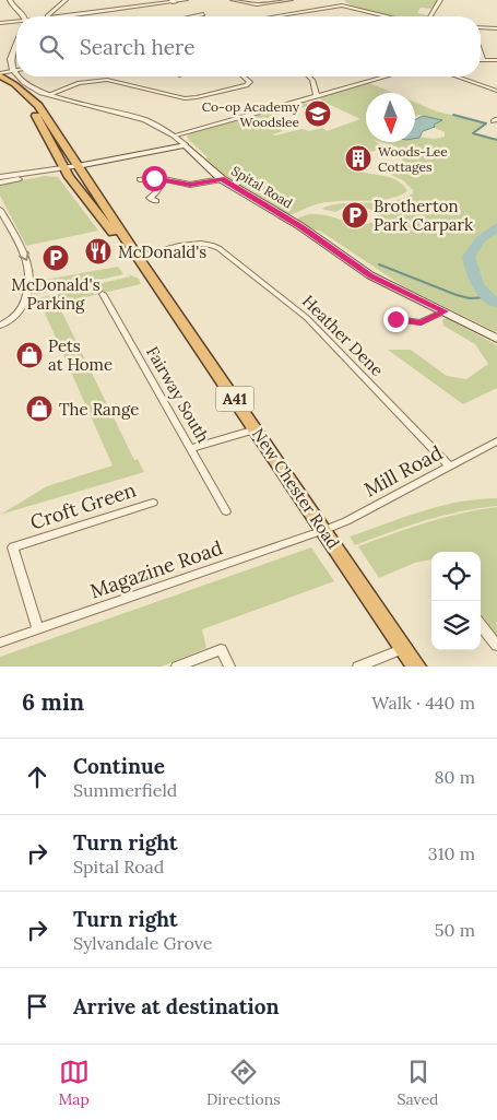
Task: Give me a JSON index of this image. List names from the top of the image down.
{
  "streets": {
    "highway": ["A41", "New Chester Road"],
    "main road": ["Spital Road"],
    "street": [
      "Heather Dene",
      "Fairway South",
      "Mill Road",
      "Croft Green",
      "Magazine Road"
    ]
  },
  "crossings": [
    ["Heather Dene", "Mill Road"],
    ["Heather Dene", "New Chester Road"],
    ["Mill Road", "New Chester Road"],
    ["Mill Road", "Magazine Road"],
    ["New Chester Road", "Magazine Road"],
    ["Croft Green", "Magazine Road"]
  ],
  "places": {
    "school or university": ["Co-op Academy Woodslee"],
    "building": ["Woods-Lee Cottages"],
    "parking": ["Brotherton Park Carpark", "McDonald's Parking"],
    "restaurant": ["McDonald's"],
    "shop": ["Pets at Home", "The Range"]
  },
  "north": "bottom",
  "page": {
    "search": "Search here",
    "heading": ["6 min", "Walk · 440 m"],
    "list": [
      ["Continue", "Summerfield", "80 m"],
      ["Turn right", "Spital Road", "310 m"],
      ["Turn right", "Sylvandale Grove", "50 m"],
      "Arrive at destination"
    ],
    "nav": ["Map", "Directions", "Saved"]
  }
}
